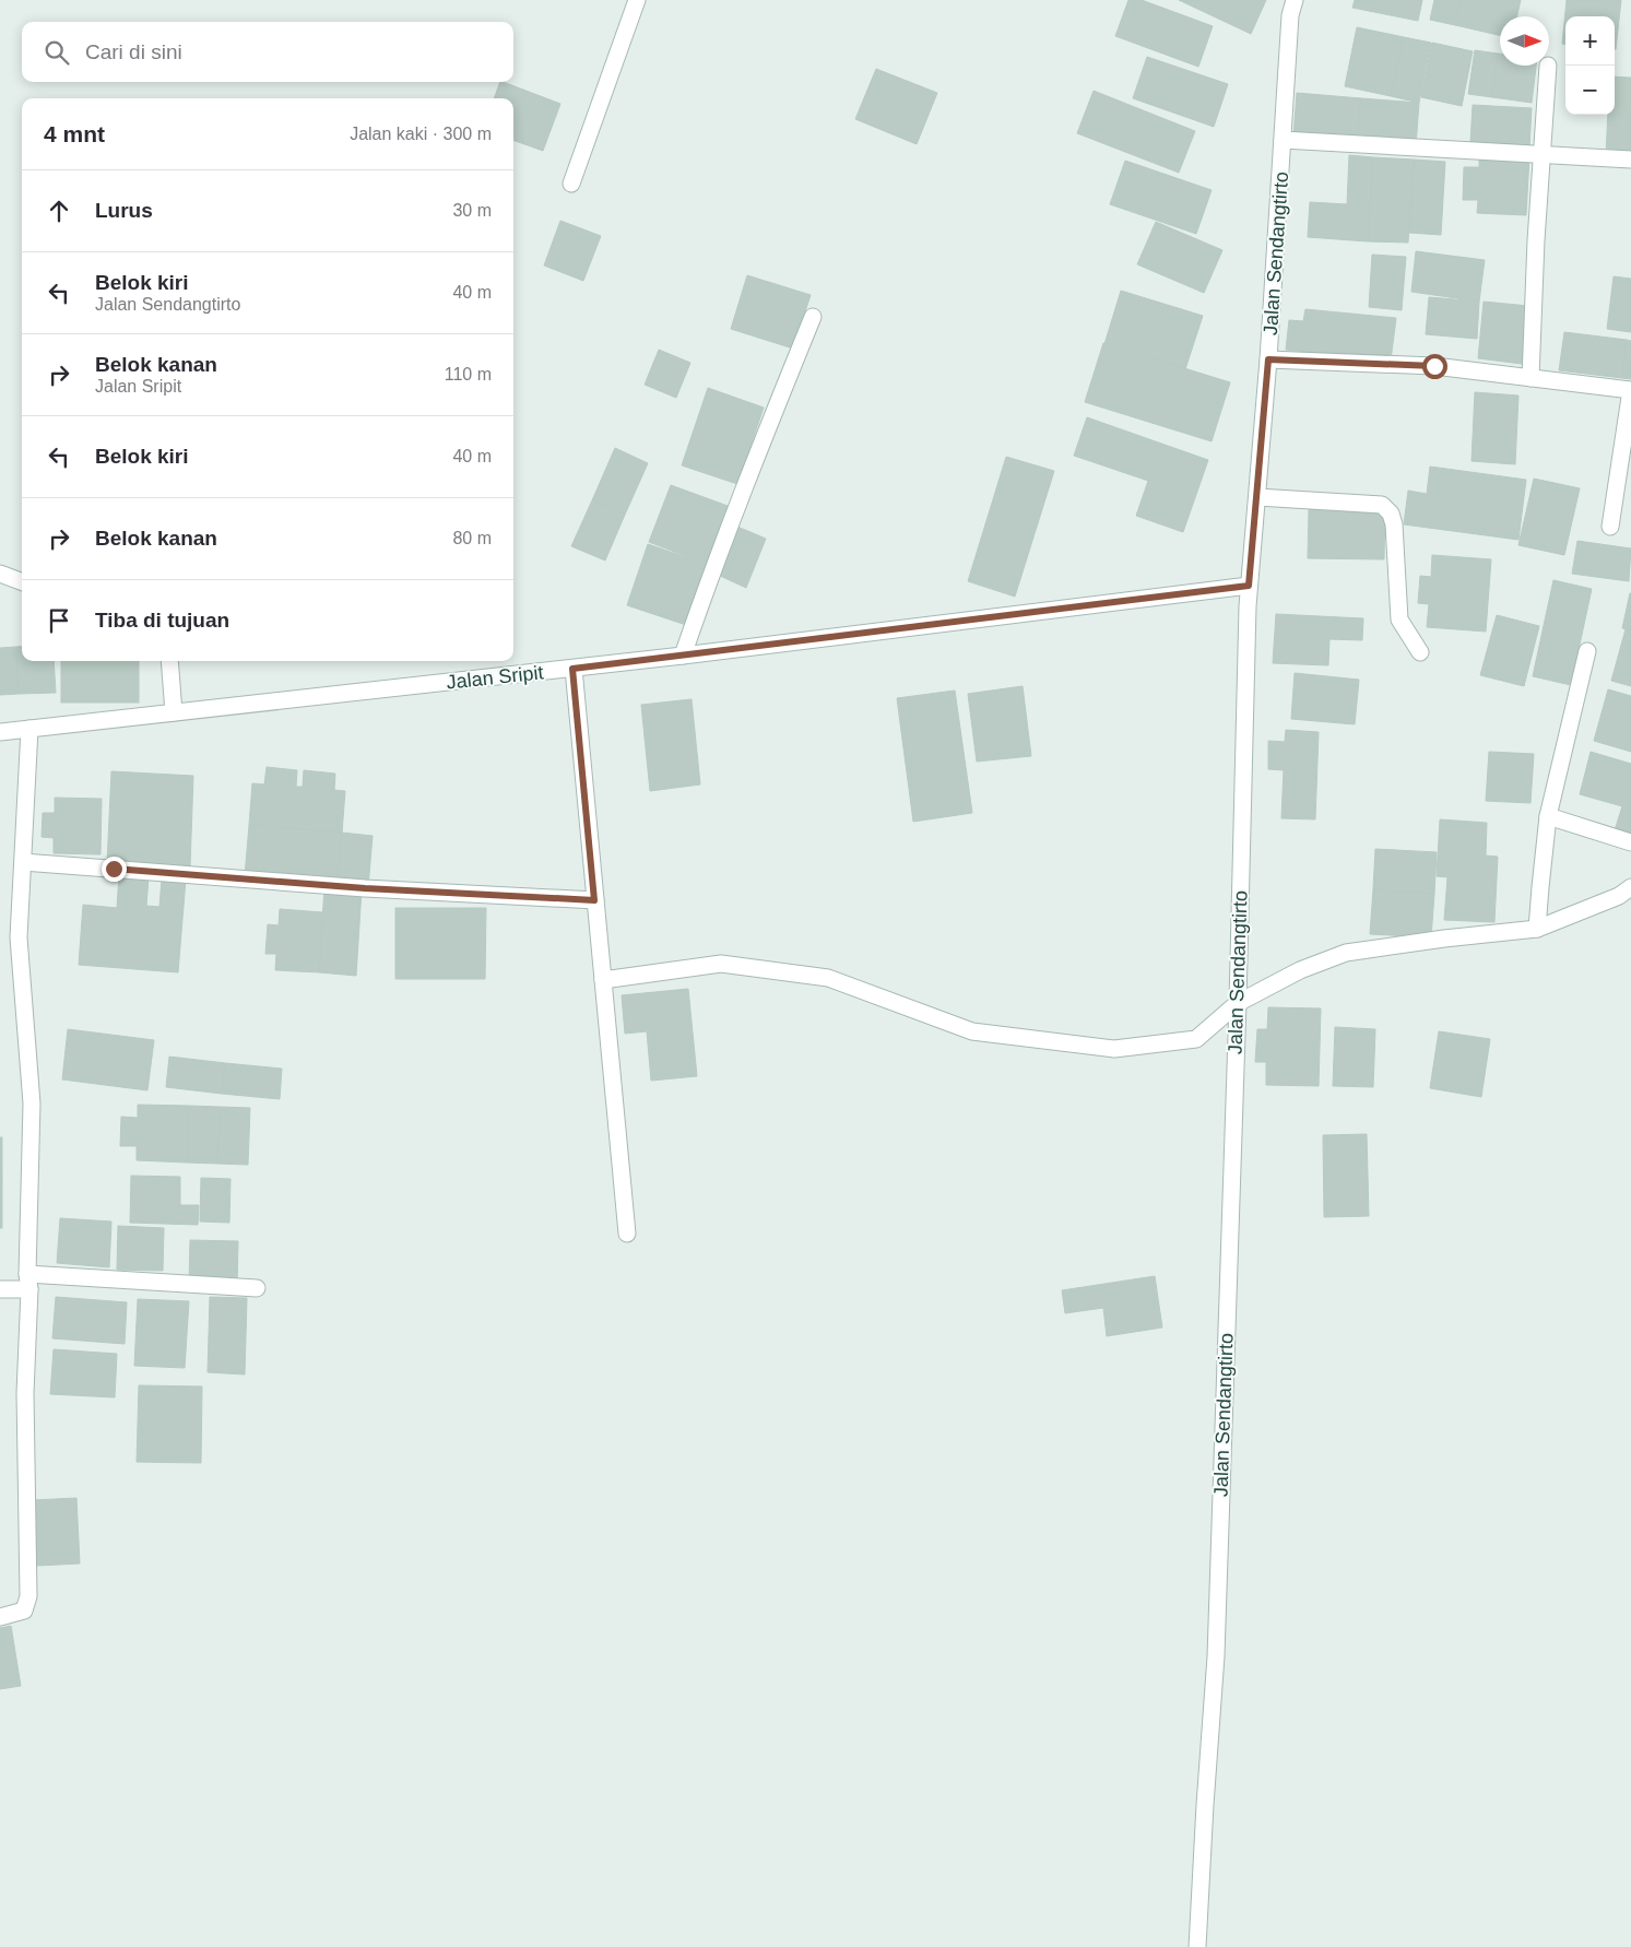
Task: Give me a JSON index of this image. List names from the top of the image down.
{
  "streets": {
    "street": ["Jalan Sendangtirto", "Jalan Sripit"]
  },
  "crossings": [
    ["Jalan Sendangtirto", "Jalan Sripit"]
  ],
  "north": "right",
  "page": {
    "map_buttons": ["+", "−"],
    "search": "Cari di sini",
    "heading": ["4 mnt", "Jalan kaki · 300 m"],
    "list": [
      ["Lurus", "30 m"],
      ["Belok kiri", "Jalan Sendangtirto", "40 m"],
      ["Belok kanan", "Jalan Sripit", "110 m"],
      ["Belok kiri", "40 m"],
      ["Belok kanan", "80 m"],
      "Tiba di tujuan"
    ]
  }
}
